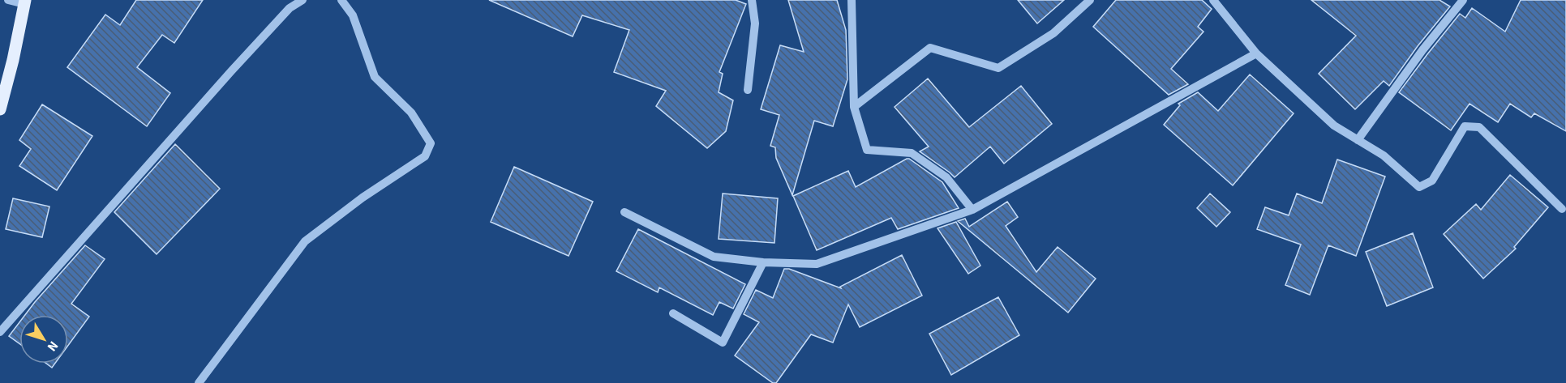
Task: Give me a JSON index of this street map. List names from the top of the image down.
{
  "north": "bottom right"
}
